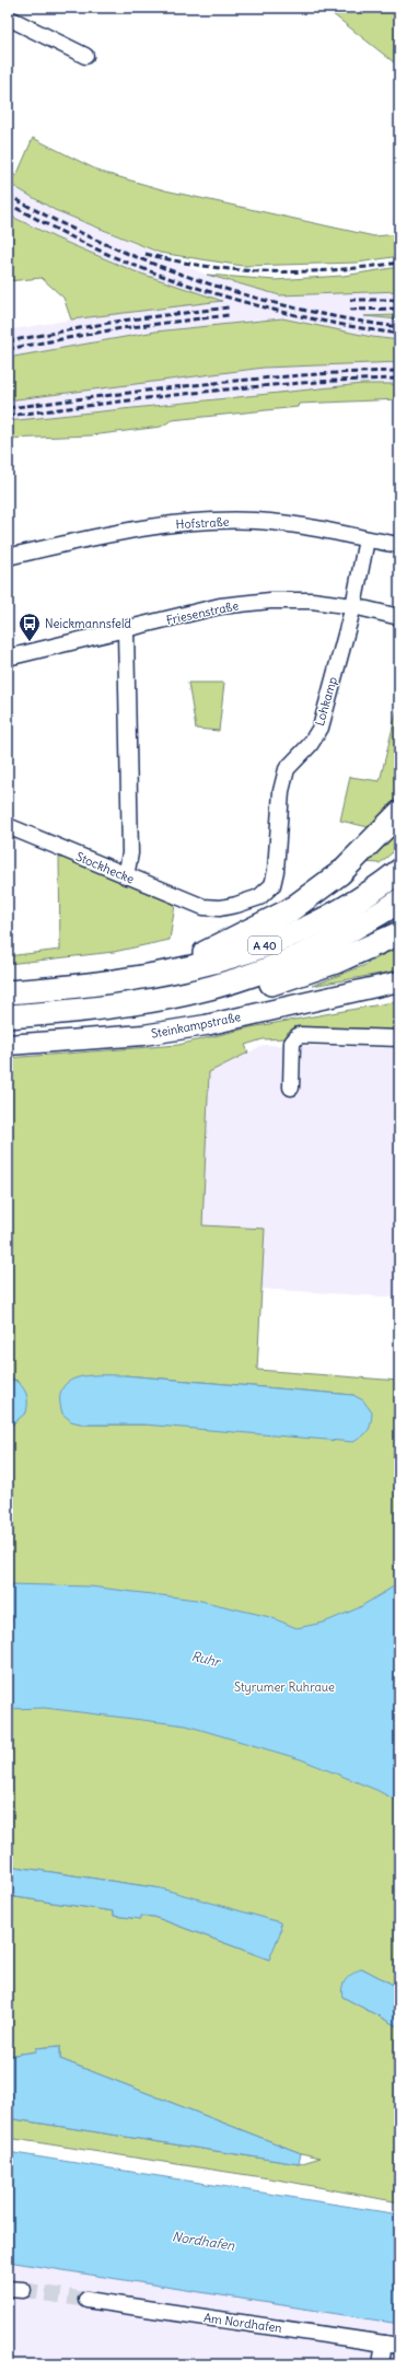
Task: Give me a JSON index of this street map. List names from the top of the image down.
{
  "streets": {
    "highway": ["A 40"],
    "main road": ["Steinkampstraße"],
    "street": [
      "Hofstraße",
      "Friesenstraße",
      "Lohkamp",
      "Stockhecke",
      "Am Nordhafen"
    ]
  },
  "crossings": [
    ["Hofstraße", "Lohkamp"],
    ["Friesenstraße", "Lohkamp"],
    ["Lohkamp", "Stockhecke"]
  ],
  "water": ["Ruhr", "Nordhafen"],
  "parks": ["Styrumer Ruhraue"],
  "places": {
    "bus stop": ["Neickmannsfeld"]
  }
}
